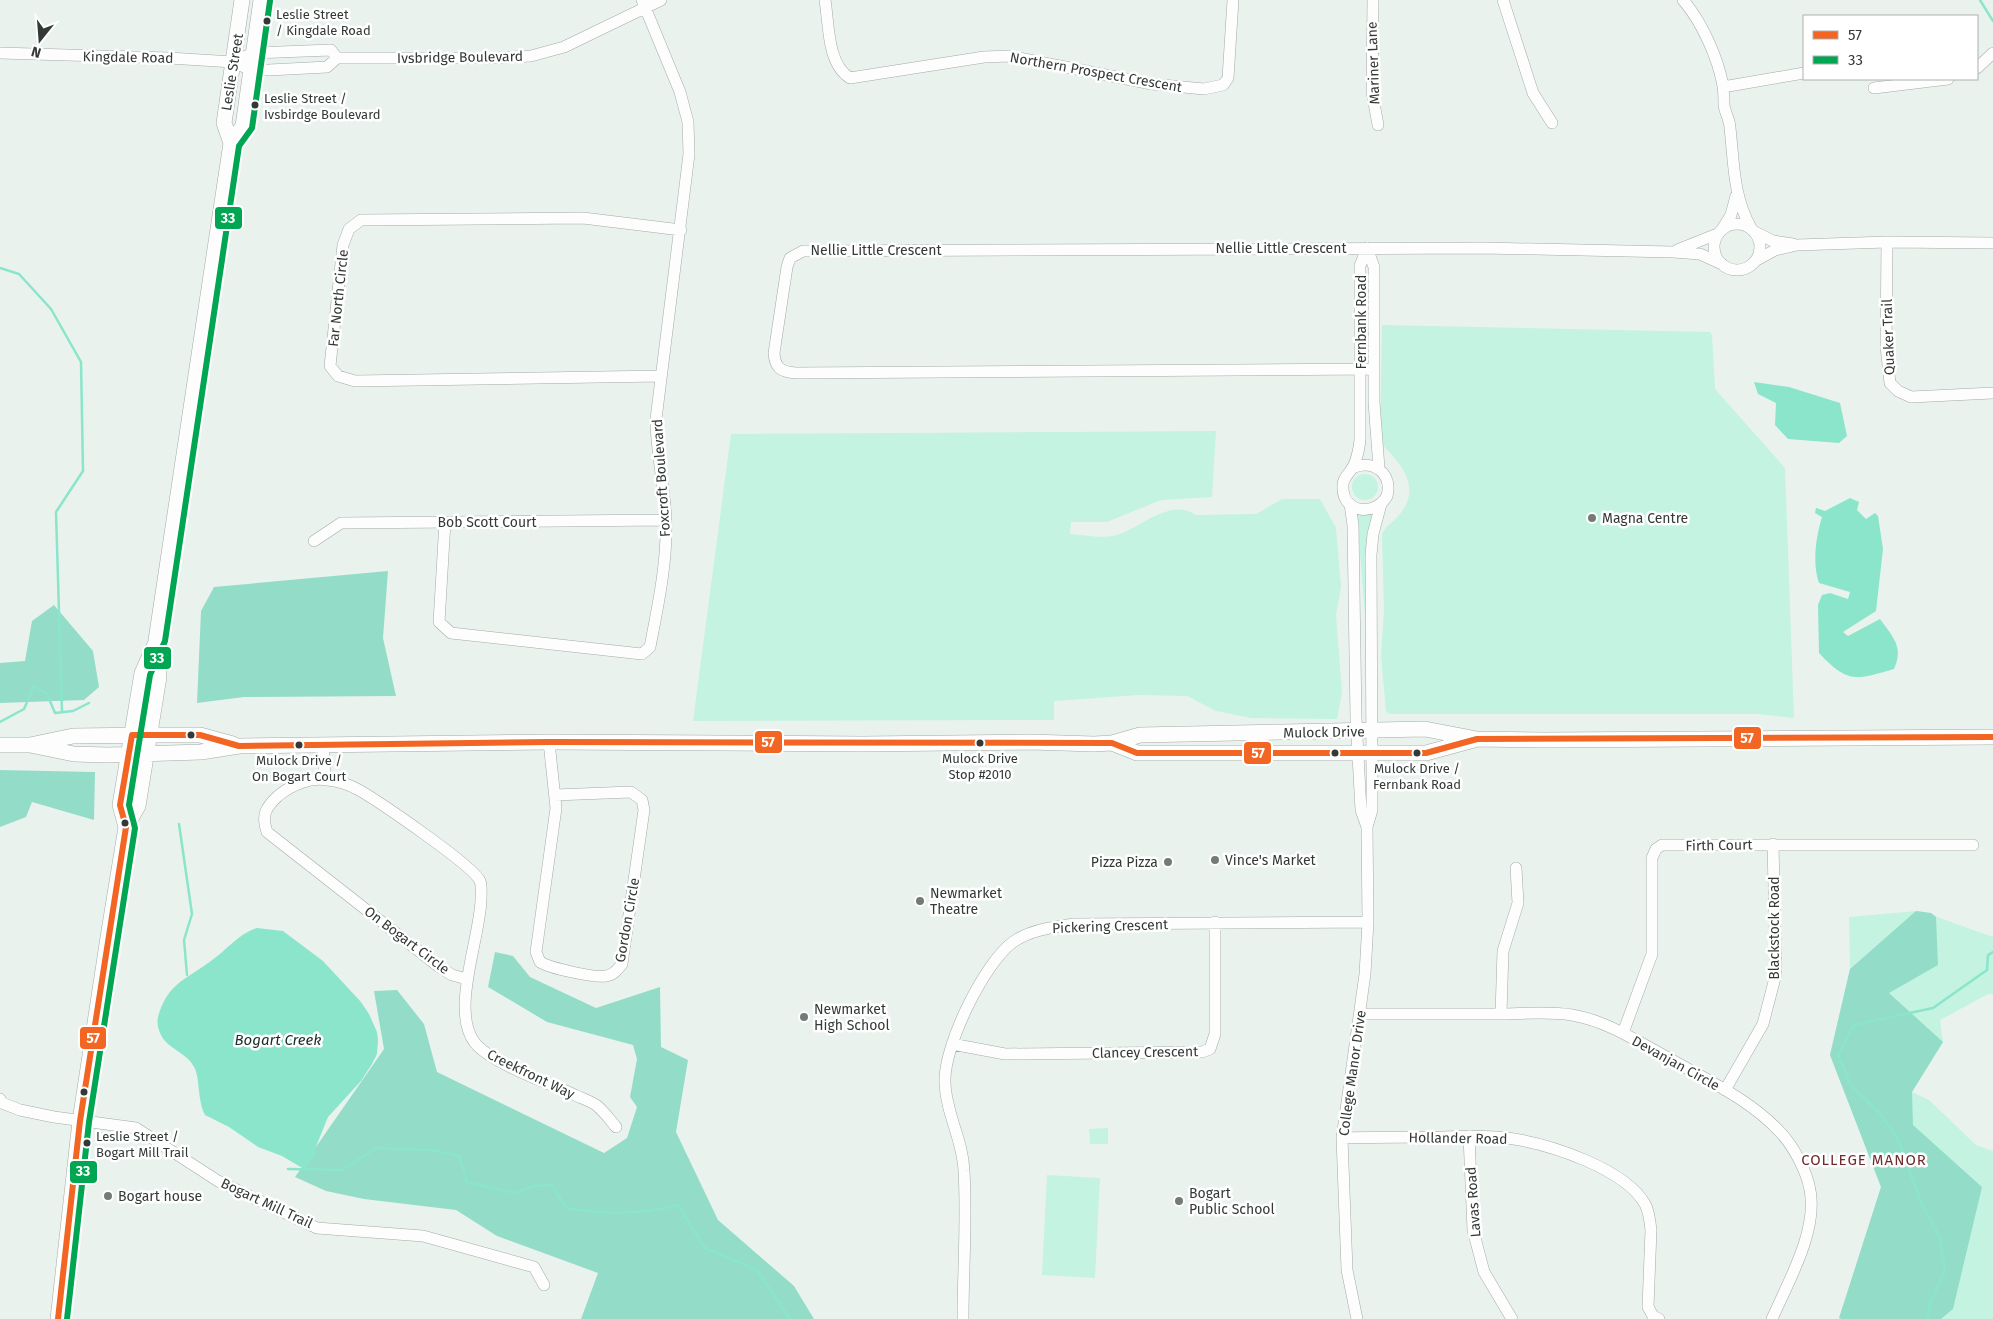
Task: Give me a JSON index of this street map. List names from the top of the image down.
{
  "streets": {
    "main road": ["Leslie Street", "Mulock Drive"],
    "street": [
      "Kingdale Road",
      "Ivsbridge Boulevard",
      "Mariner Lane",
      "Northern Prospect Crescent",
      "Nellie Little Crescent",
      "Far North Circle",
      "Fernbank Road",
      "Quaker Trail",
      "Foxcroft Boulevard",
      "Bob Scott Court",
      "Firth Court",
      "Gordon Circle",
      "Pickering Crescent",
      "Blackstock Road",
      "On Bogart Circle",
      "Clancey Crescent",
      "Devanjan Circle",
      "College Manor Drive",
      "Creekfront Way",
      "Hollander Road",
      "Lavas Road",
      "Bogart Mill Trail"
    ]
  },
  "crossings": [
    ["Kingdale Road", "Ivsbridge Boulevard"],
    ["Kingdale Road", "Leslie Street"],
    ["Ivsbridge Boulevard", "Leslie Street"],
    ["Ivsbridge Boulevard", "Foxcroft Boulevard"],
    ["Leslie Street", "Mulock Drive"],
    ["Leslie Street", "Bogart Mill Trail"],
    ["Nellie Little Crescent", "Fernbank Road"],
    ["Far North Circle", "Foxcroft Boulevard"],
    ["Foxcroft Boulevard", "Bob Scott Court"],
    ["Mulock Drive", "Gordon Circle"],
    ["Mulock Drive", "College Manor Drive"],
    ["Firth Court", "Blackstock Road"],
    ["Firth Court", "Devanjan Circle"],
    ["Pickering Crescent", "Clancey Crescent"],
    ["Pickering Crescent", "College Manor Drive"],
    ["Blackstock Road", "Devanjan Circle"],
    ["On Bogart Circle", "Creekfront Way"],
    ["Devanjan Circle", "College Manor Drive"],
    ["College Manor Drive", "Hollander Road"],
    ["Hollander Road", "Lavas Road"]
  ],
  "districts": ["COLLEGE MANOR"],
  "water": ["Bogart Creek"],
  "places": [
    "Leslie Street / Kingdale Road",
    "Leslie Street / Ivsbirdge Boulevard",
    "Magna Centre",
    "Mulock Drive Stop #2010",
    "Mulock Drive / On Bogart Court",
    "Mulock Drive / Fernbank Road",
    "Vince's Market",
    "Pizza Pizza",
    "Newmarket Theatre",
    "Newmarket High School",
    "Leslie Street / Bogart Mill Trail",
    "Bogart house",
    "Bogart Public School"
  ],
  "lines": ["transit line 33", "transit line 57"],
  "legend": ["57", "33"],
  "north": "bottom"
}
